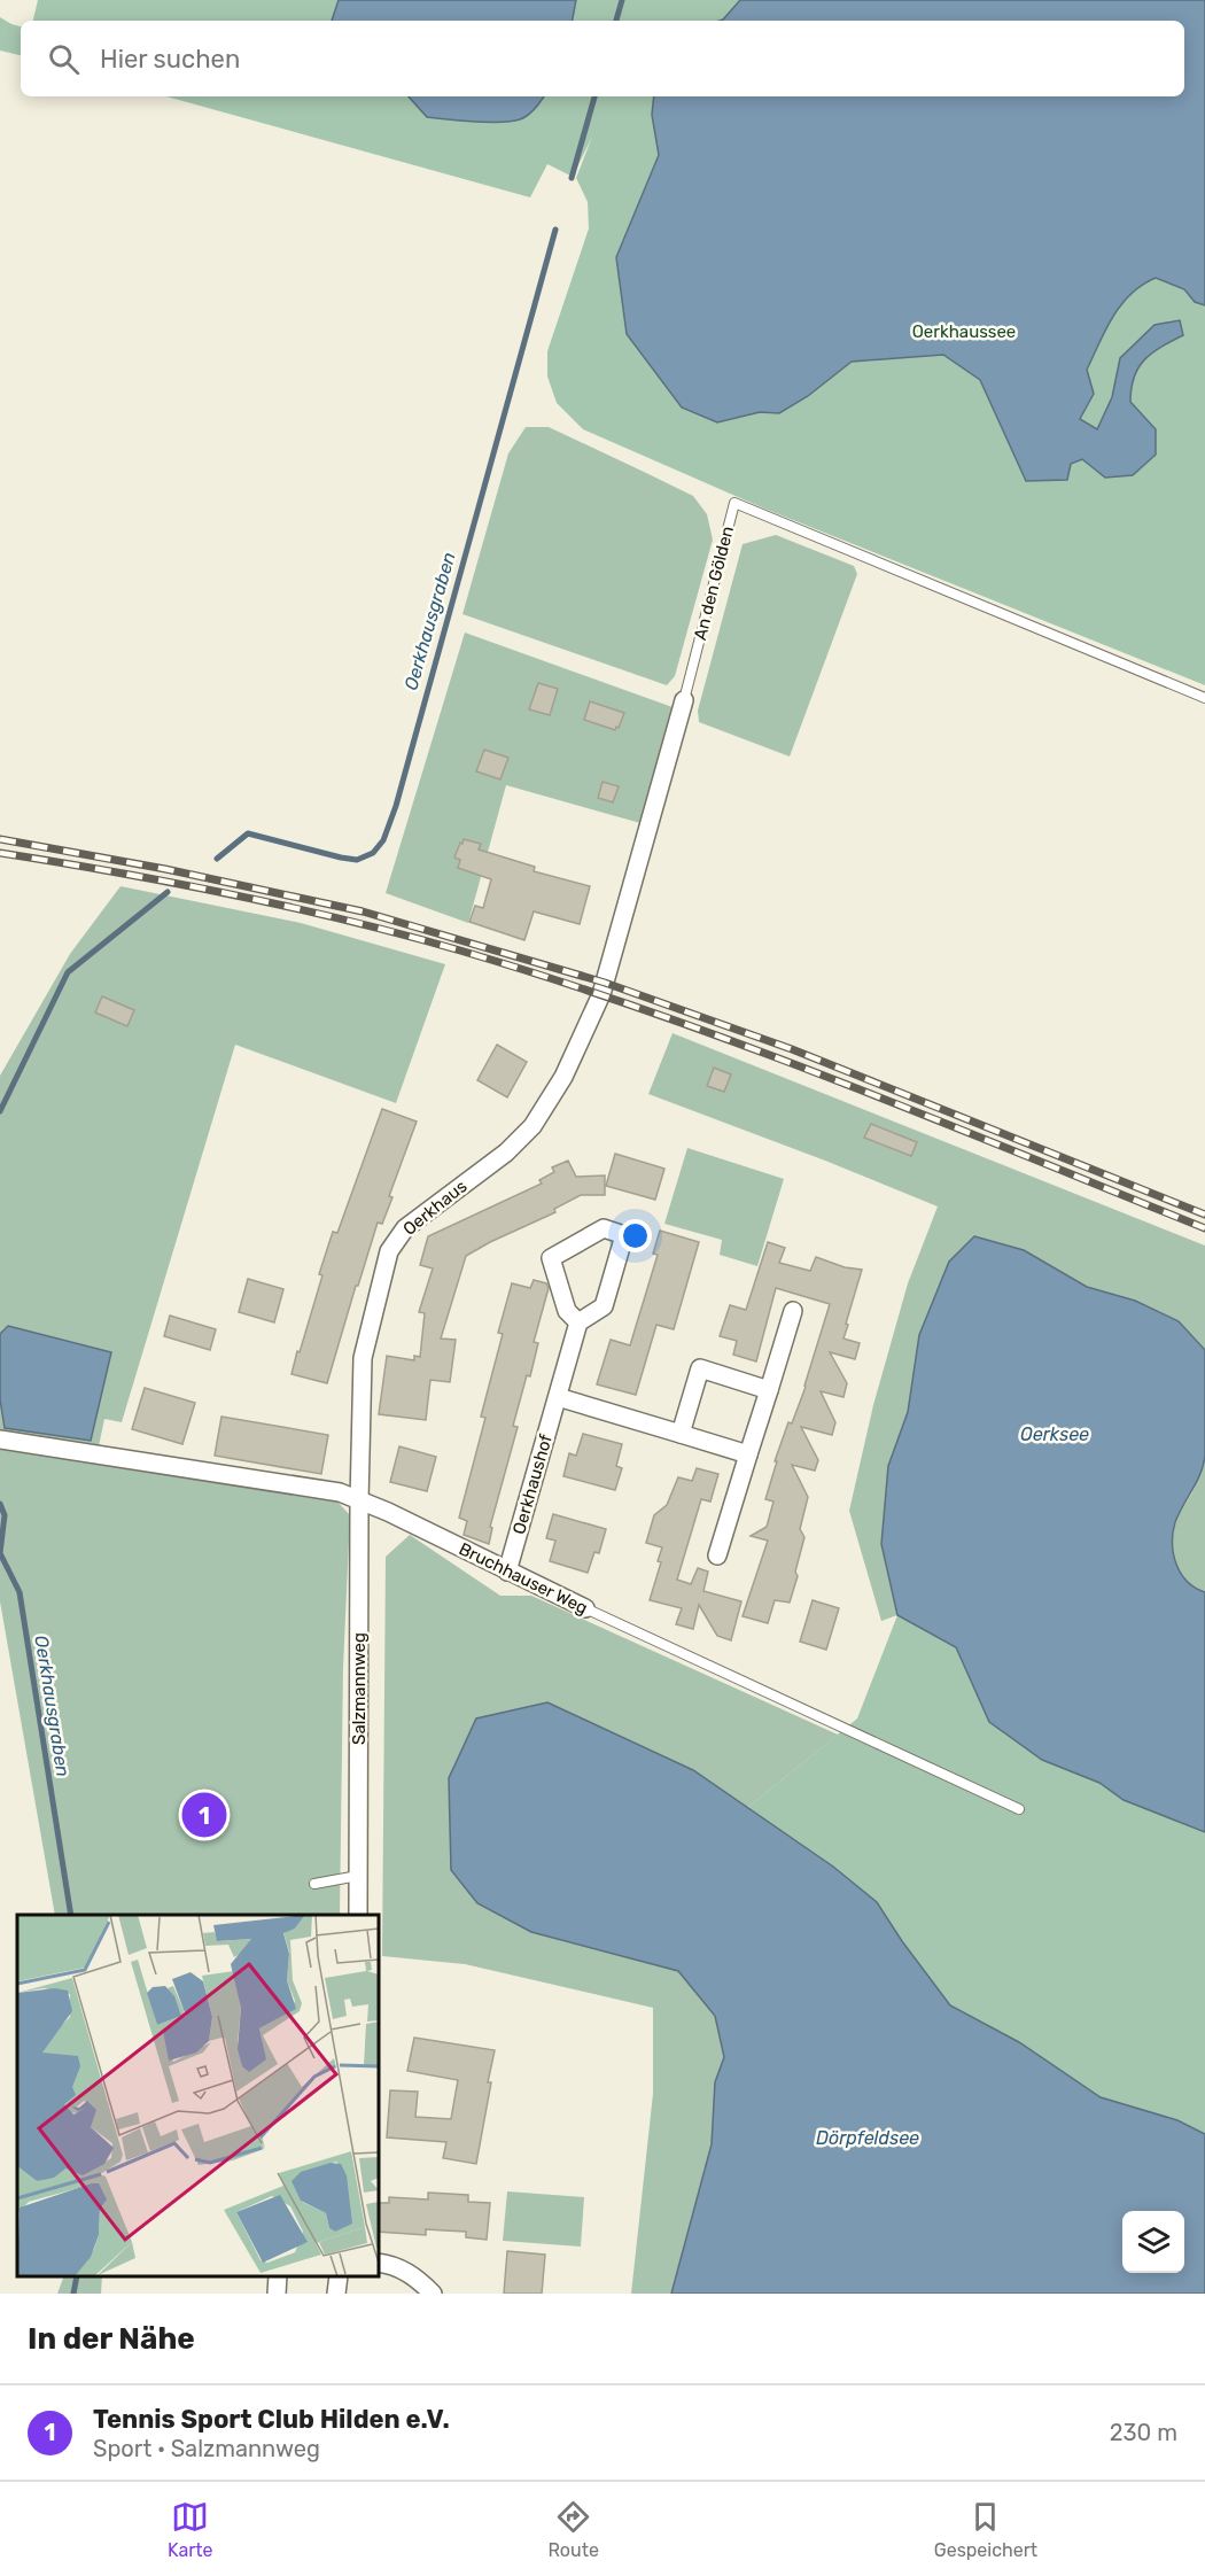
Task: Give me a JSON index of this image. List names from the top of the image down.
{
  "streets": {
    "street": [
      "An den Gölden",
      "Oerkhaus",
      "Oerkhaushof",
      "Bruchhauser Weg",
      "Salzmannweg"
    ]
  },
  "crossings": [
    ["An den Gölden", "Oerkhaus"],
    ["Oerkhaus", "Bruchhauser Weg"],
    ["Oerkhaus", "Salzmannweg"],
    ["Oerkhaushof", "Bruchhauser Weg"],
    ["Bruchhauser Weg", "Salzmannweg"]
  ],
  "water": ["Oerkhausgraben", "Oerksee", "Dörpfeldsee"],
  "parks": ["Oerkhaussee"],
  "page": {
    "search": "Hier suchen",
    "pins": "1",
    "heading": "In der Nähe",
    "list": [
      {
        "mark": "1",
        "name": "Tennis Sport Club Hilden e.V.",
        "note": "Sport · Salzmannweg",
        "value": "230 m"
      }
    ],
    "nav": ["Karte", "Route", "Gespeichert"]
  }
}
